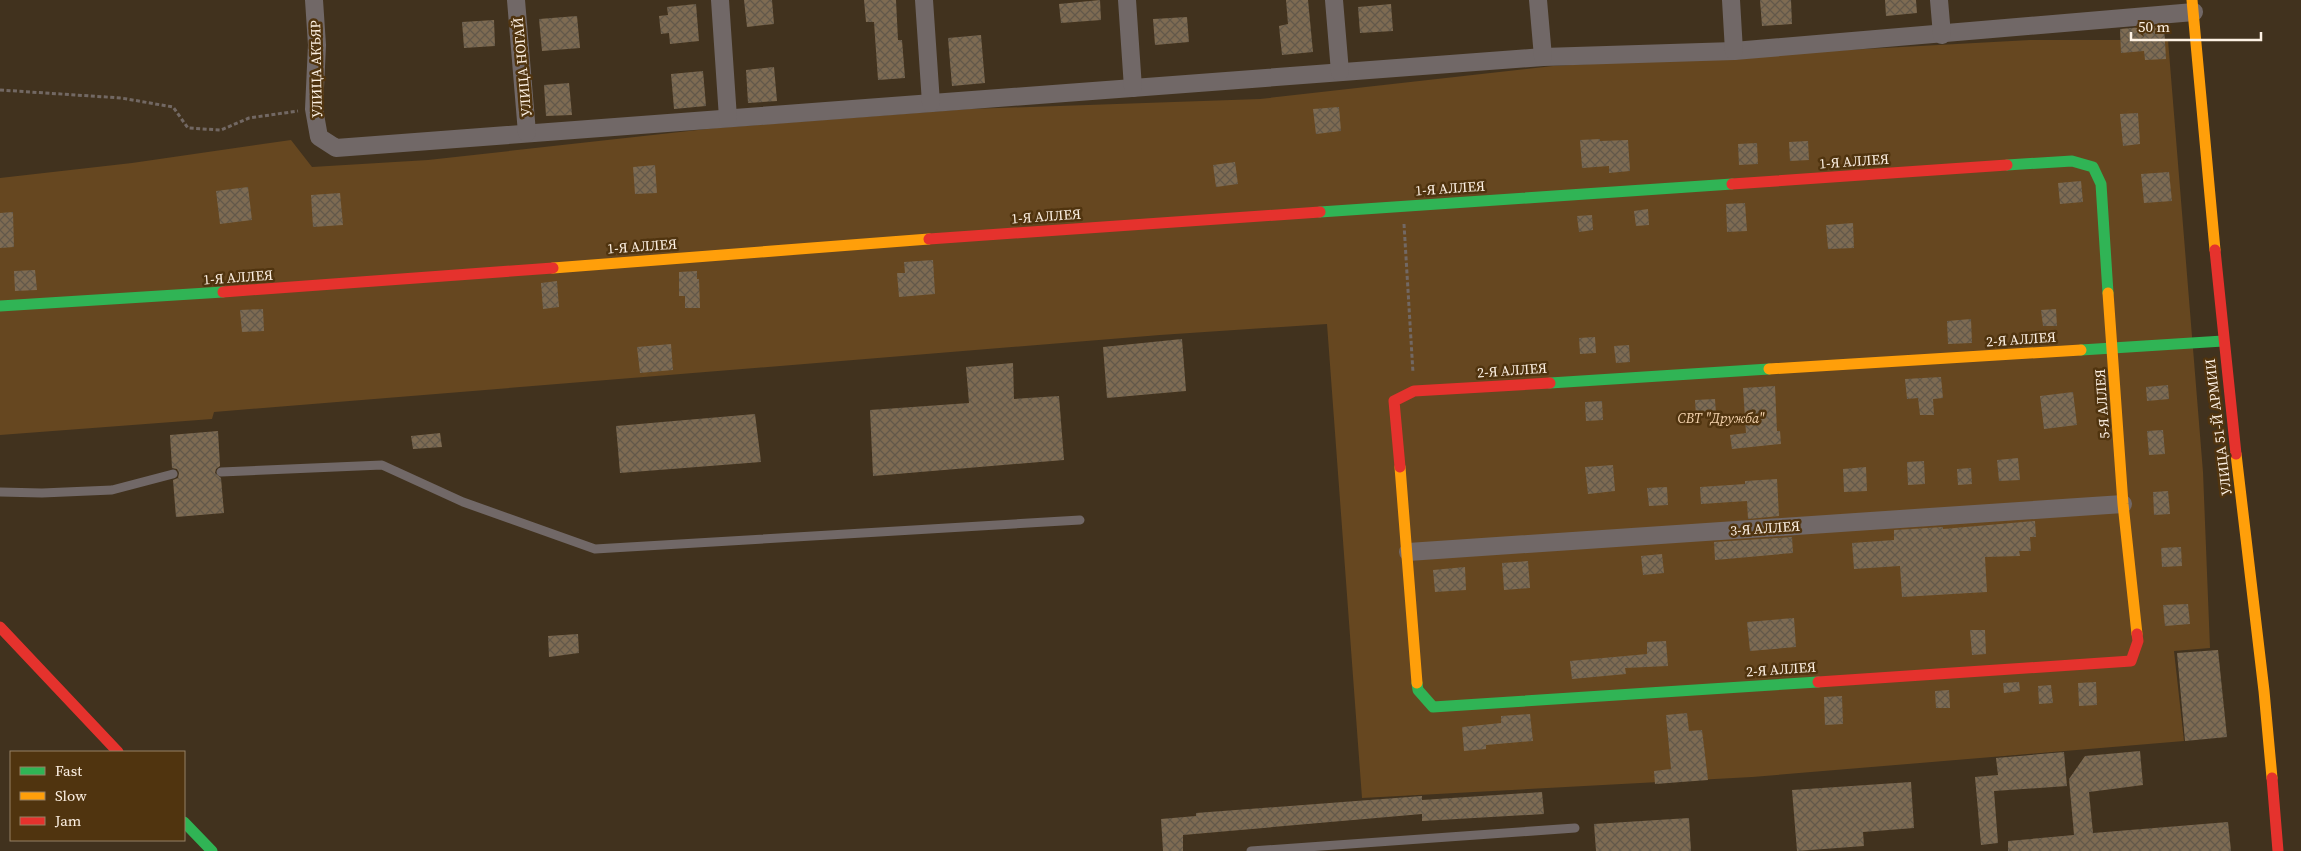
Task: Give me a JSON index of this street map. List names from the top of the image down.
{
  "streets": {
    "street": [
      "УЛИЦА НОГАЙ",
      "УЛИЦА АКЪЯР",
      "1-Я АЛЛЕЯ",
      "2-Я АЛЛЕЯ",
      "5-Я АЛЛЕЯ",
      "УЛИЦА 51-Й АРМИИ",
      "3-Я АЛЛЕЯ"
    ]
  },
  "crossings": [
    ["УЛИЦА НОГАЙ", "УЛИЦА АКЪЯР"],
    ["1-Я АЛЛЕЯ", "5-Я АЛЛЕЯ"],
    ["2-Я АЛЛЕЯ", "5-Я АЛЛЕЯ"],
    ["2-Я АЛЛЕЯ", "УЛИЦА 51-Й АРМИИ"],
    ["2-Я АЛЛЕЯ", "3-Я АЛЛЕЯ"],
    ["5-Я АЛЛЕЯ", "3-Я АЛЛЕЯ"]
  ],
  "parks": ["СВТ \"Дружба\""],
  "legend": ["Fast", "Slow", "Jam"],
  "scale_bar": "50 m"
}
